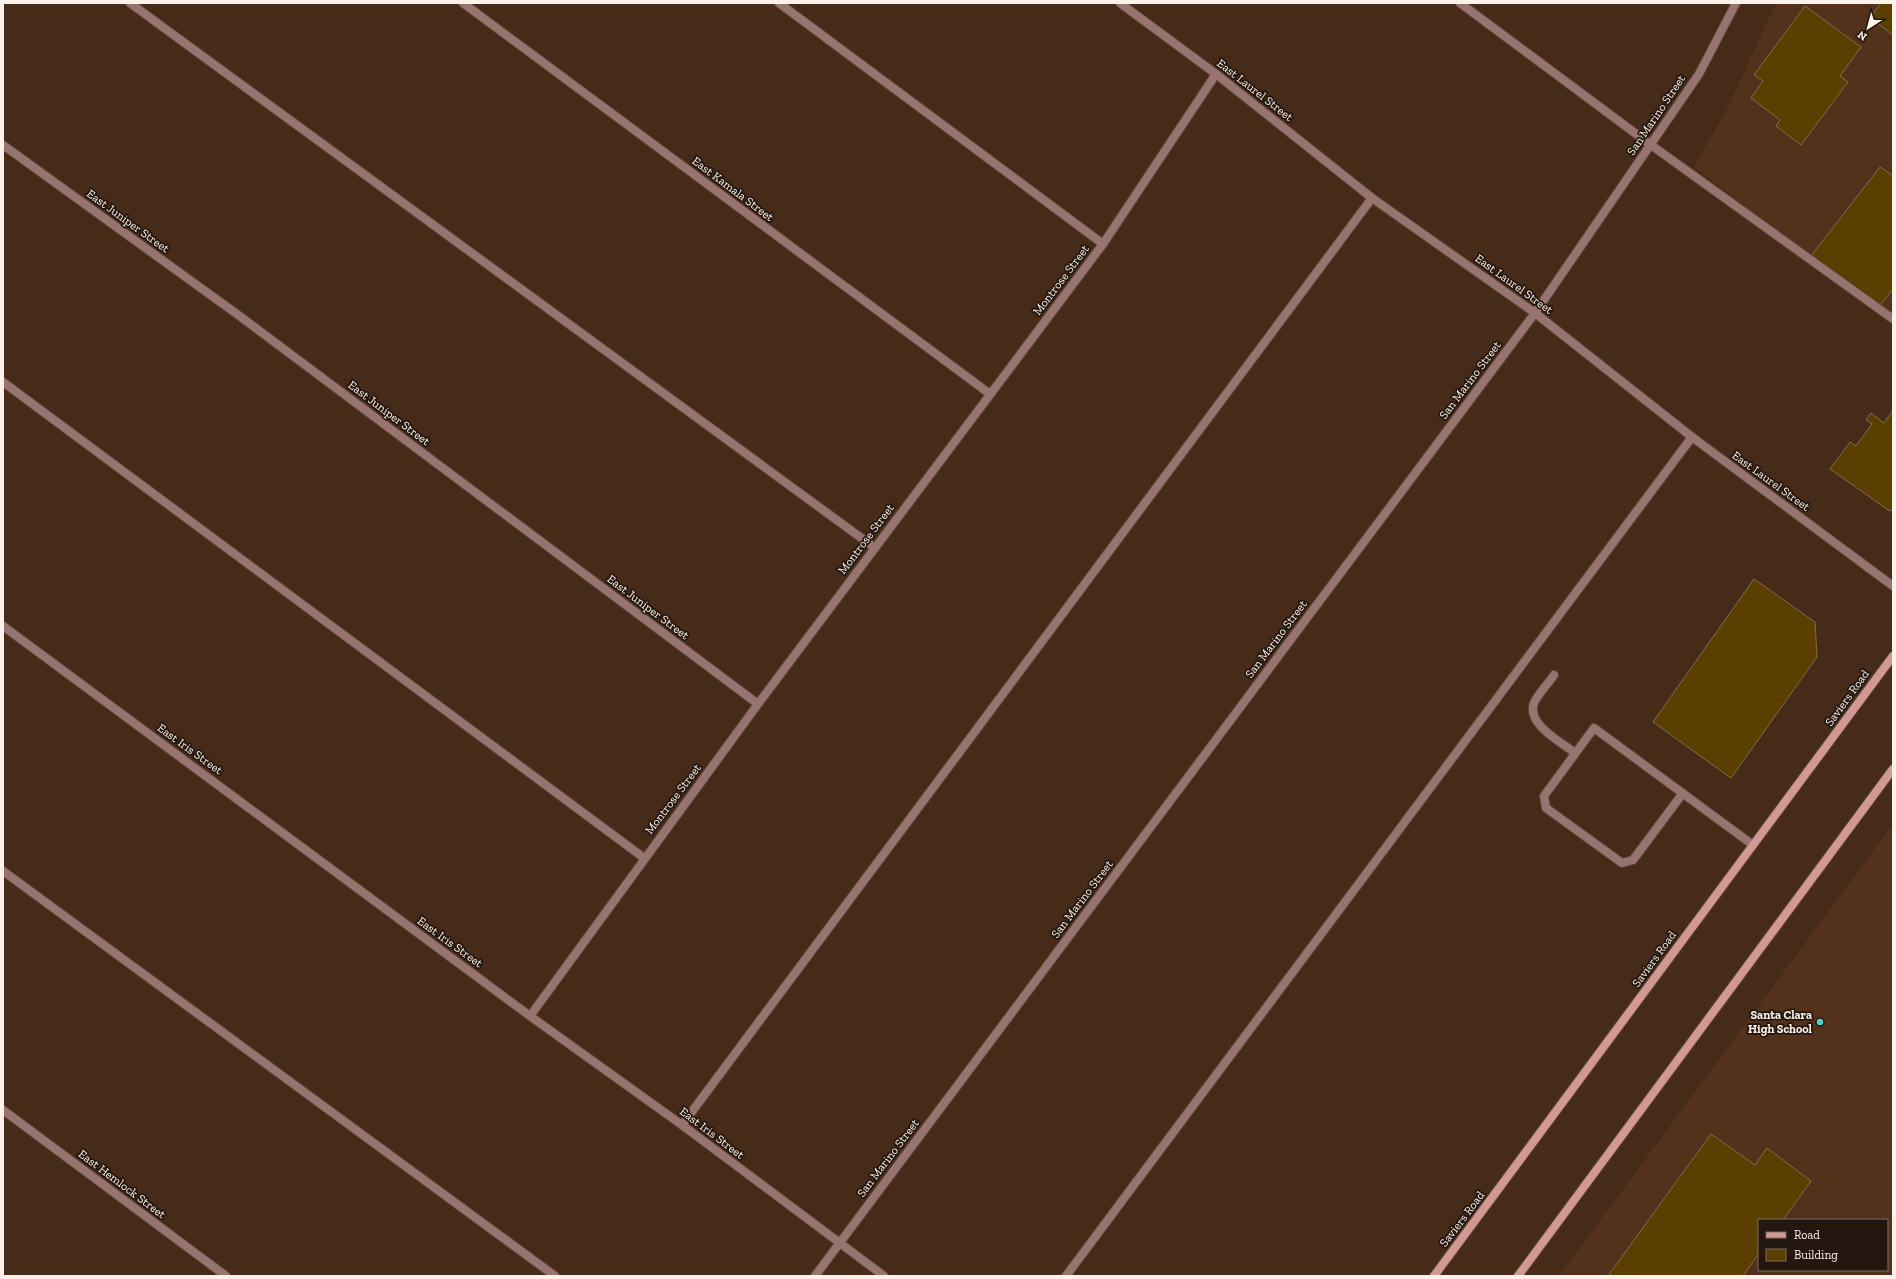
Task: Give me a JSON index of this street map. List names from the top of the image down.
{
  "streets": {
    "main road": ["Saviers Road"],
    "street": [
      "East Laurel Street",
      "San Marino Street",
      "East Kamala Street",
      "East Juniper Street",
      "Montrose Street",
      "East Iris Street",
      "East Hemlock Street"
    ]
  },
  "crossings": [
    ["East Laurel Street", "San Marino Street"],
    ["East Laurel Street", "Montrose Street"],
    ["San Marino Street", "East Iris Street"],
    ["East Kamala Street", "Montrose Street"],
    ["East Juniper Street", "Montrose Street"],
    ["Montrose Street", "East Iris Street"]
  ],
  "places": ["Santa Clara High School"],
  "legend": ["Road", "Building"],
  "north": "bottom left"
}
